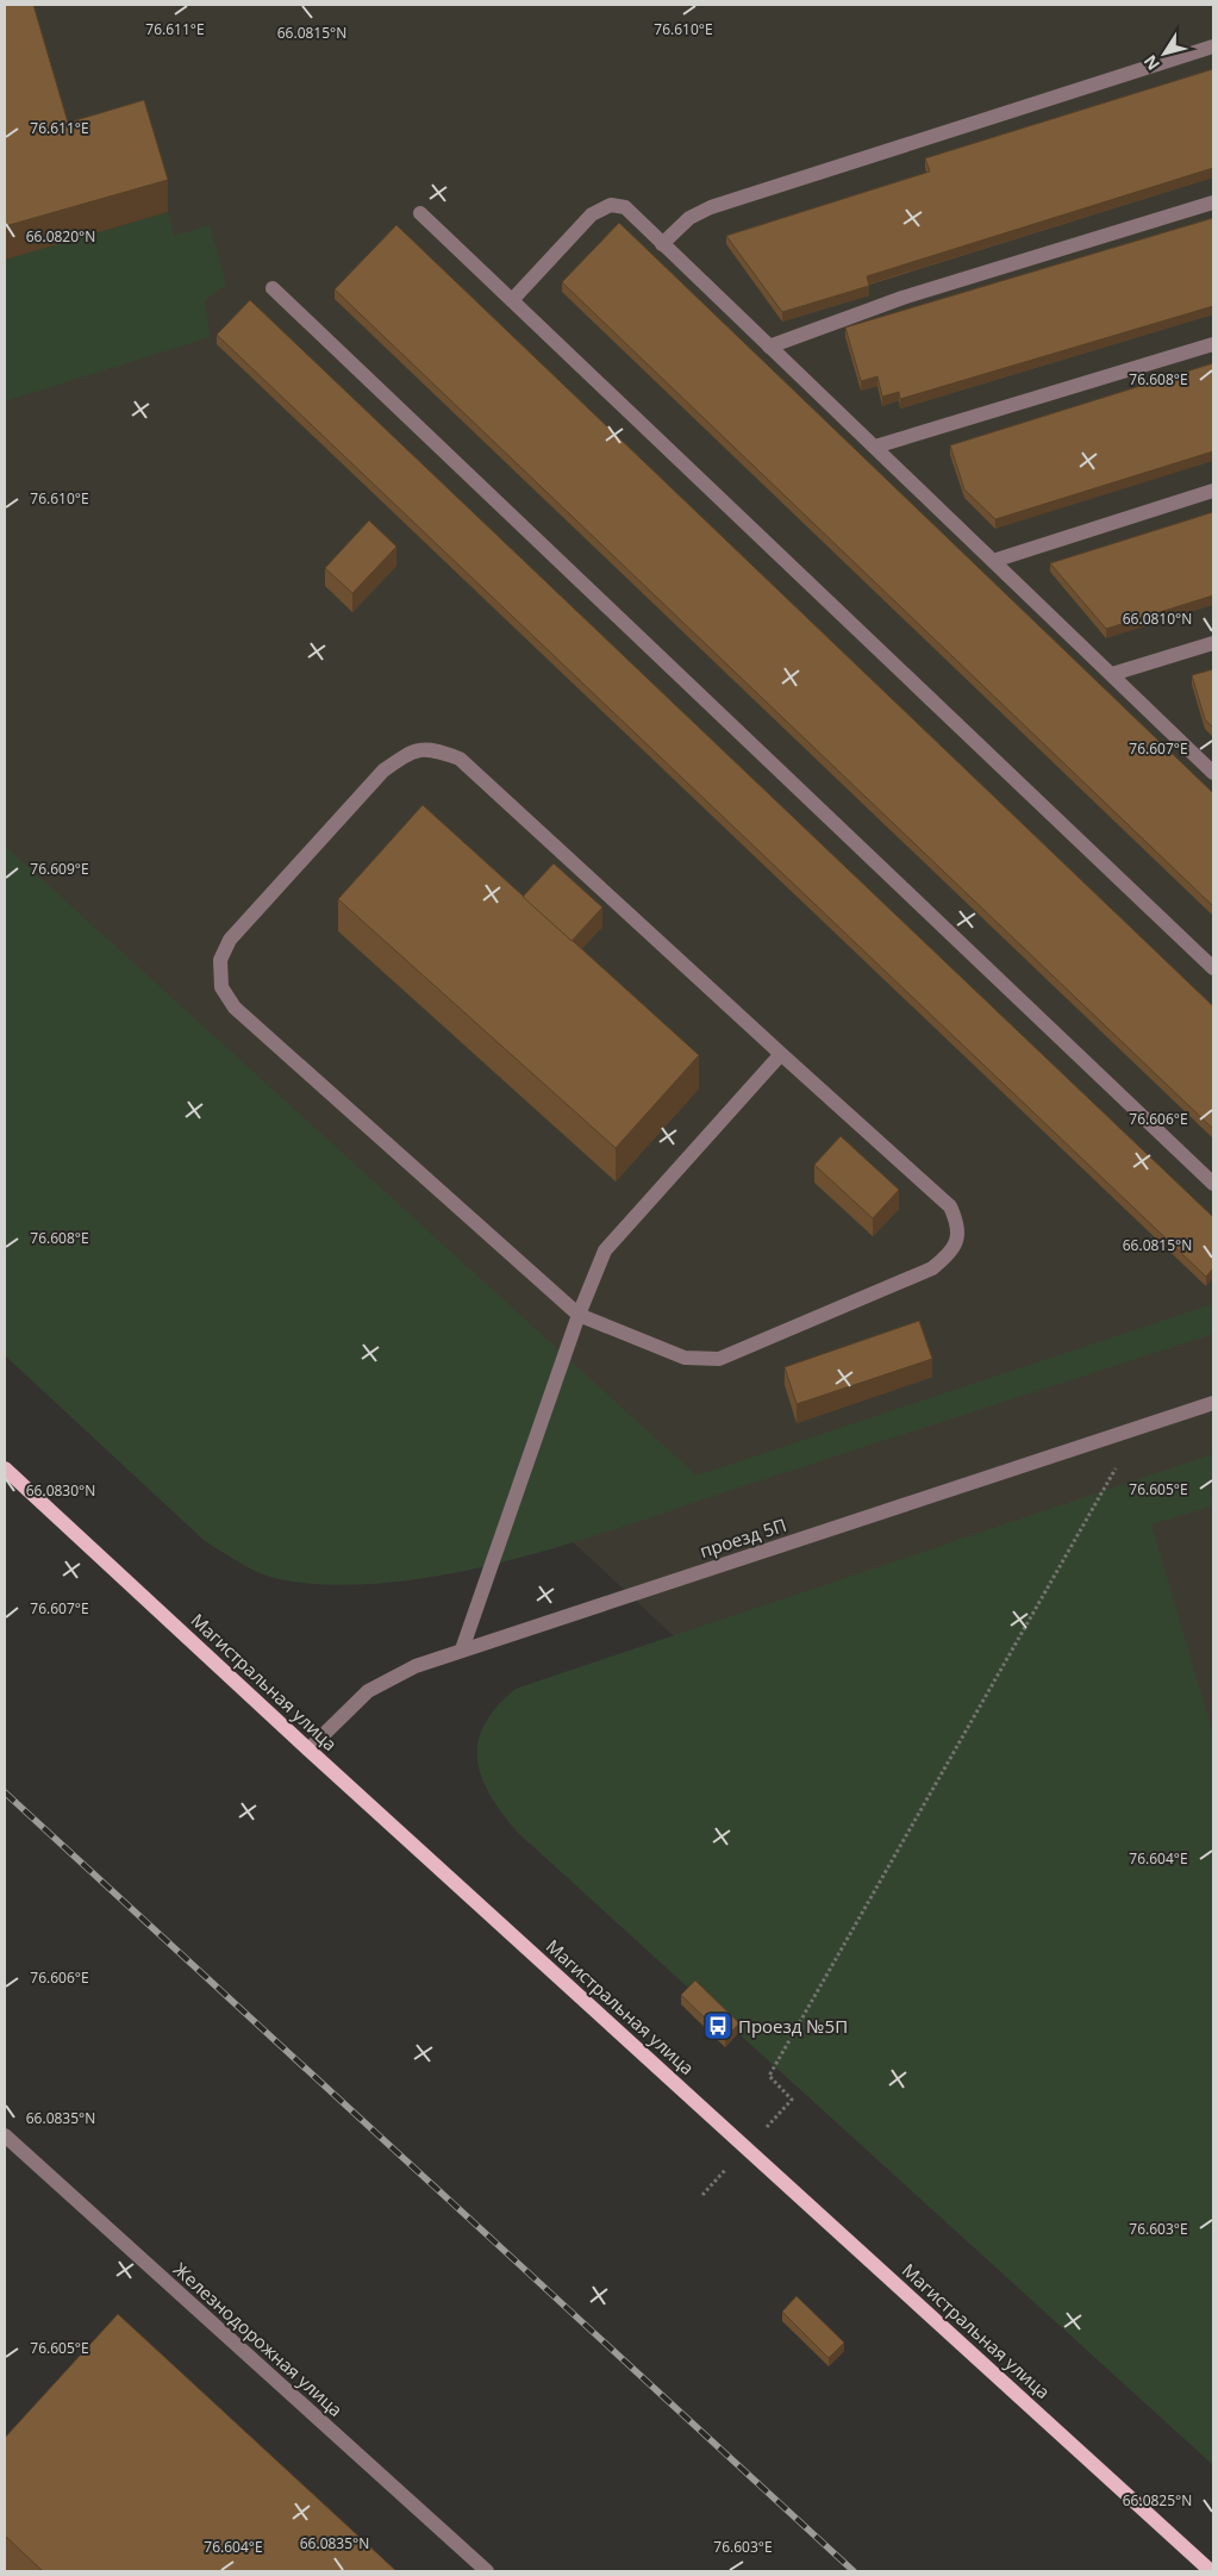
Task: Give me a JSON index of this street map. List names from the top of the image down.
{
  "streets": {
    "main road": ["Магистральная улица"],
    "street": ["проезд 5П", "Железнодорожная улица"]
  },
  "crossings": [
    ["проезд 5П", "Магистральная улица"]
  ],
  "places": {
    "bus stop": ["Проезд №5П"]
  },
  "north": "bottom left",
  "coordinates": [
    "76.611°E",
    "76.610°E",
    "66.0815°N",
    "66.0820°N",
    "76.608°E",
    "66.0810°N",
    "76.607°E",
    "76.609°E",
    "76.606°E",
    "76.605°E",
    "66.0830°N",
    "76.604°E",
    "66.0835°N",
    "76.603°E",
    "66.0825°N"
  ]
}
